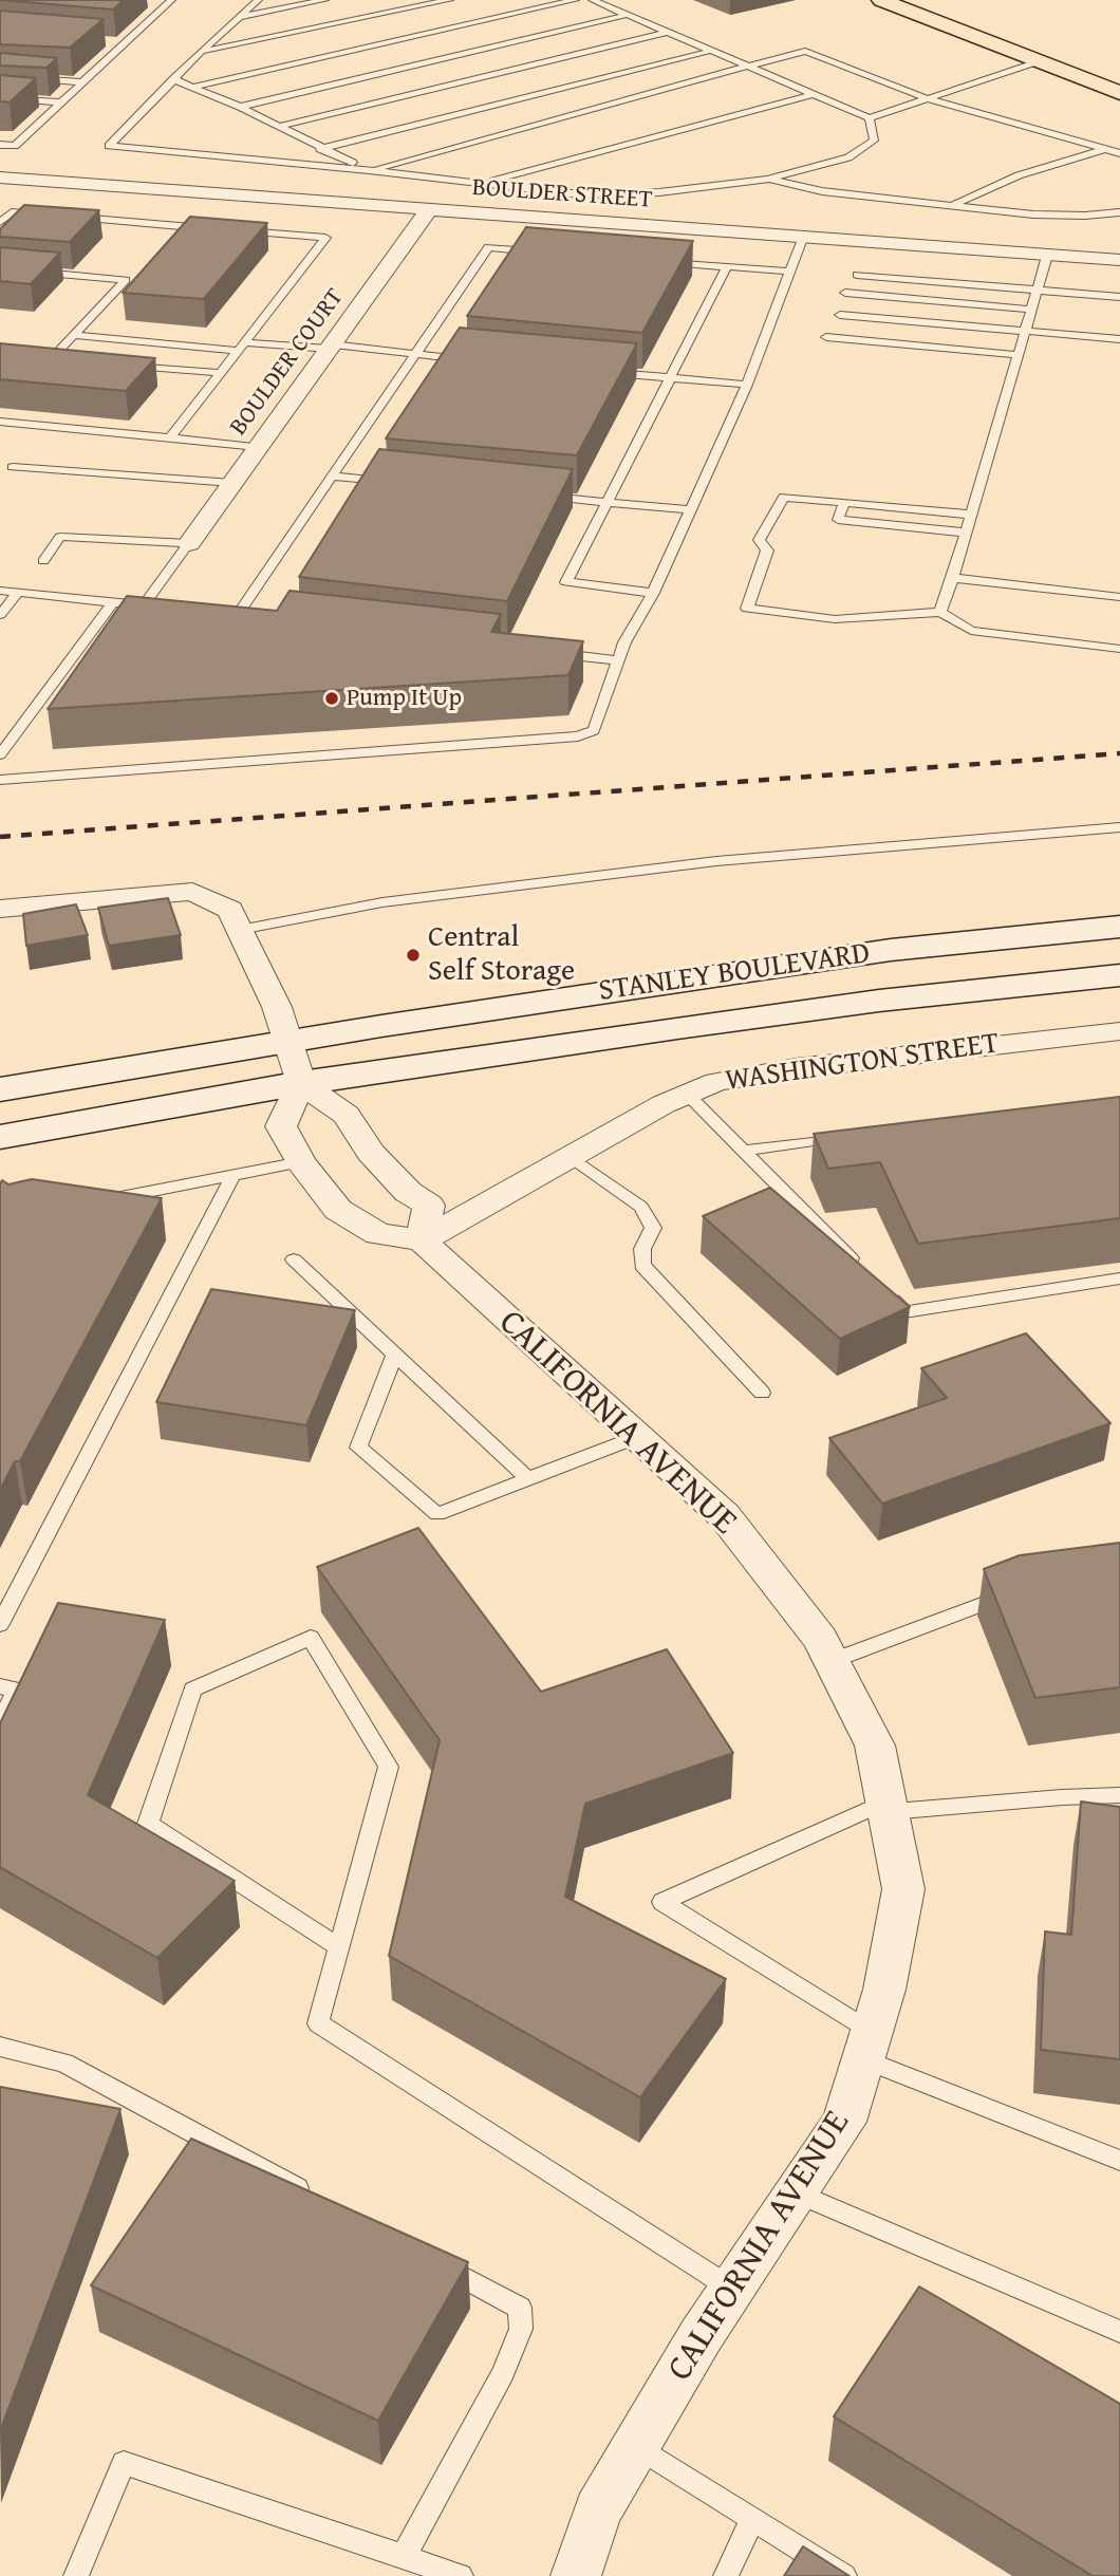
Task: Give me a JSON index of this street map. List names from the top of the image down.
{
  "streets": {
    "main road": ["STANLEY BOULEVARD"],
    "street": [
      "BOULDER STREET",
      "BOULDER COURT",
      "WASHINGTON STREET",
      "CALIFORNIA AVENUE"
    ]
  },
  "crossings": [
    ["BOULDER STREET", "BOULDER COURT"],
    ["WASHINGTON STREET", "CALIFORNIA AVENUE"]
  ],
  "places": ["Pump It Up", "Central Self Storage"]
}
